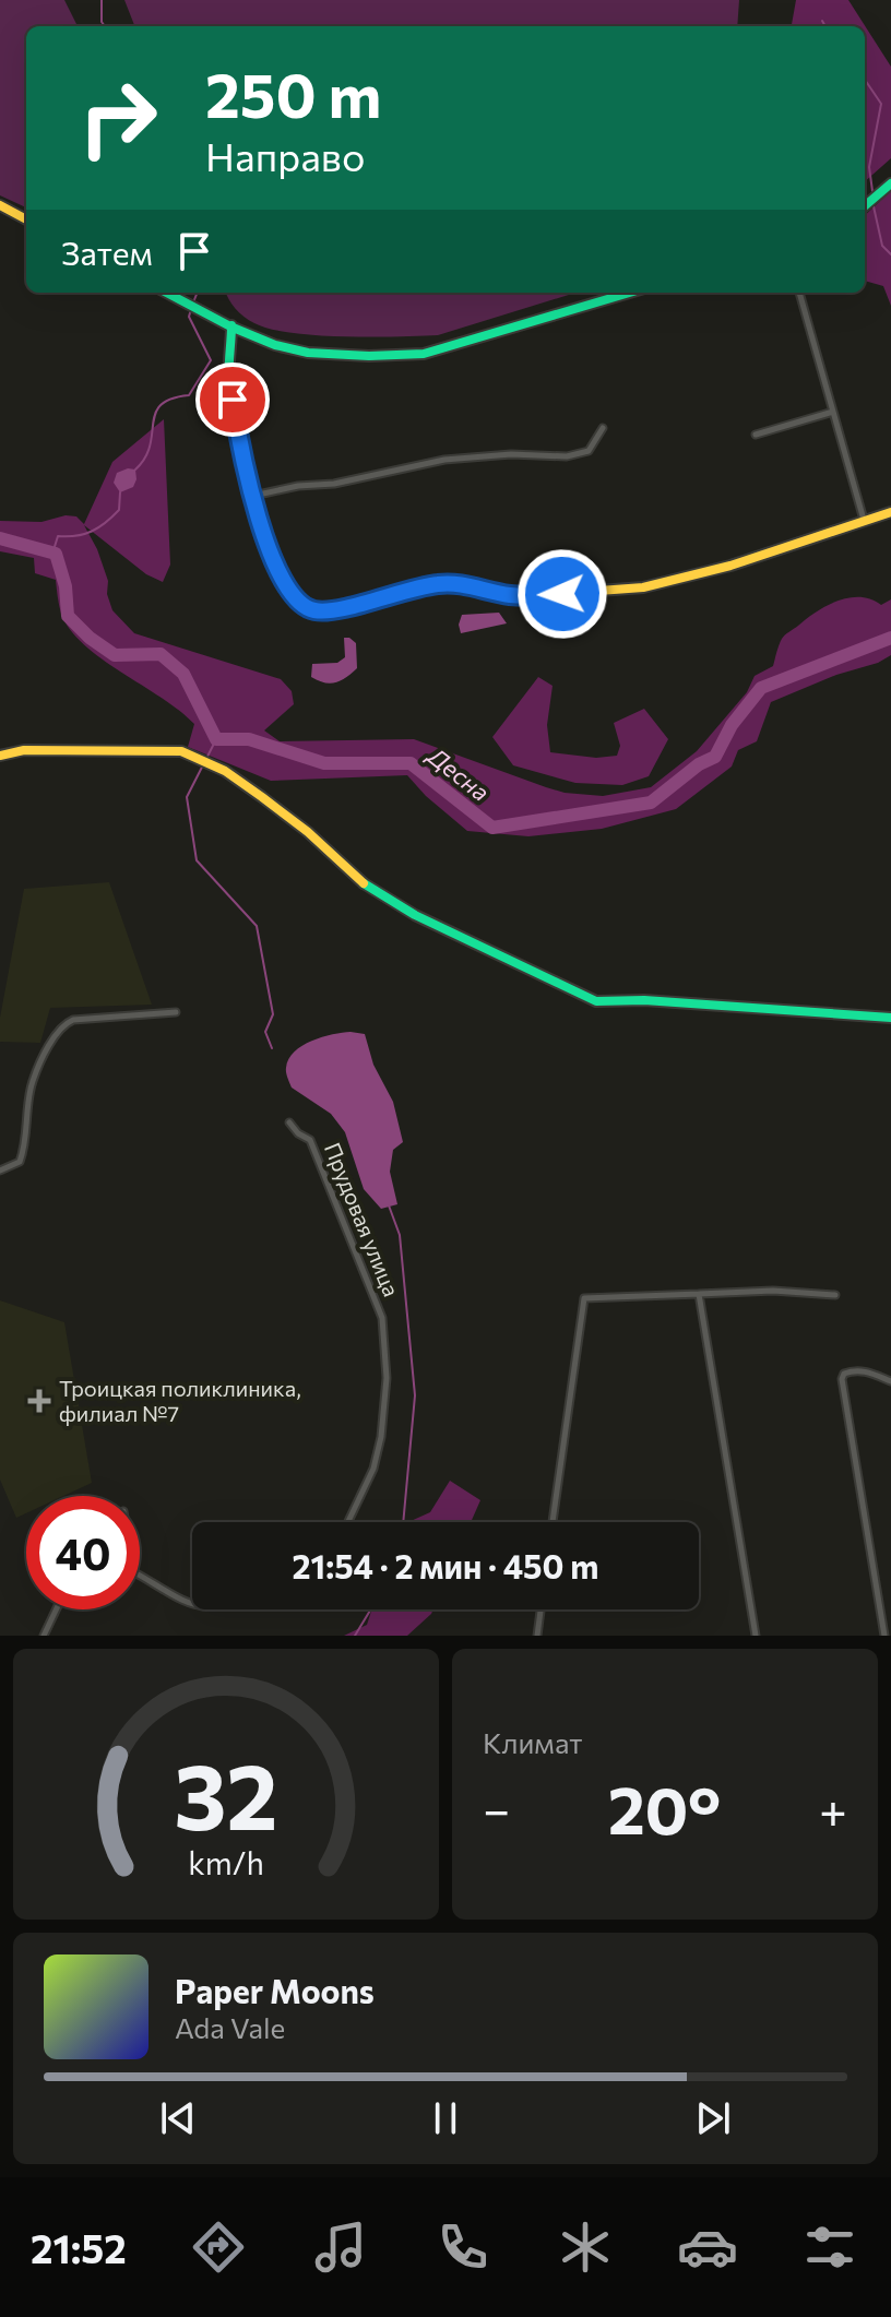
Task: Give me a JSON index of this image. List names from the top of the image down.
{
  "streets": {
    "street": ["Прудовая улица"]
  },
  "water": ["Десна"],
  "places": {
    "health": ["Троицкая поликлиника, филиал №7"]
  },
  "page": {
    "turn": ["250 m", "Направо"],
    "then": "Затем",
    "limit": "40",
    "trip": "21:54 · 2 мин · 450 m",
    "tile": "Климат",
    "heat": ["−", "20°", "+"],
    "song": ["Paper Moons", "Ada Vale"],
    "tabs": "21:52",
    "gauge": ["32", "km/h"]
  }
}
